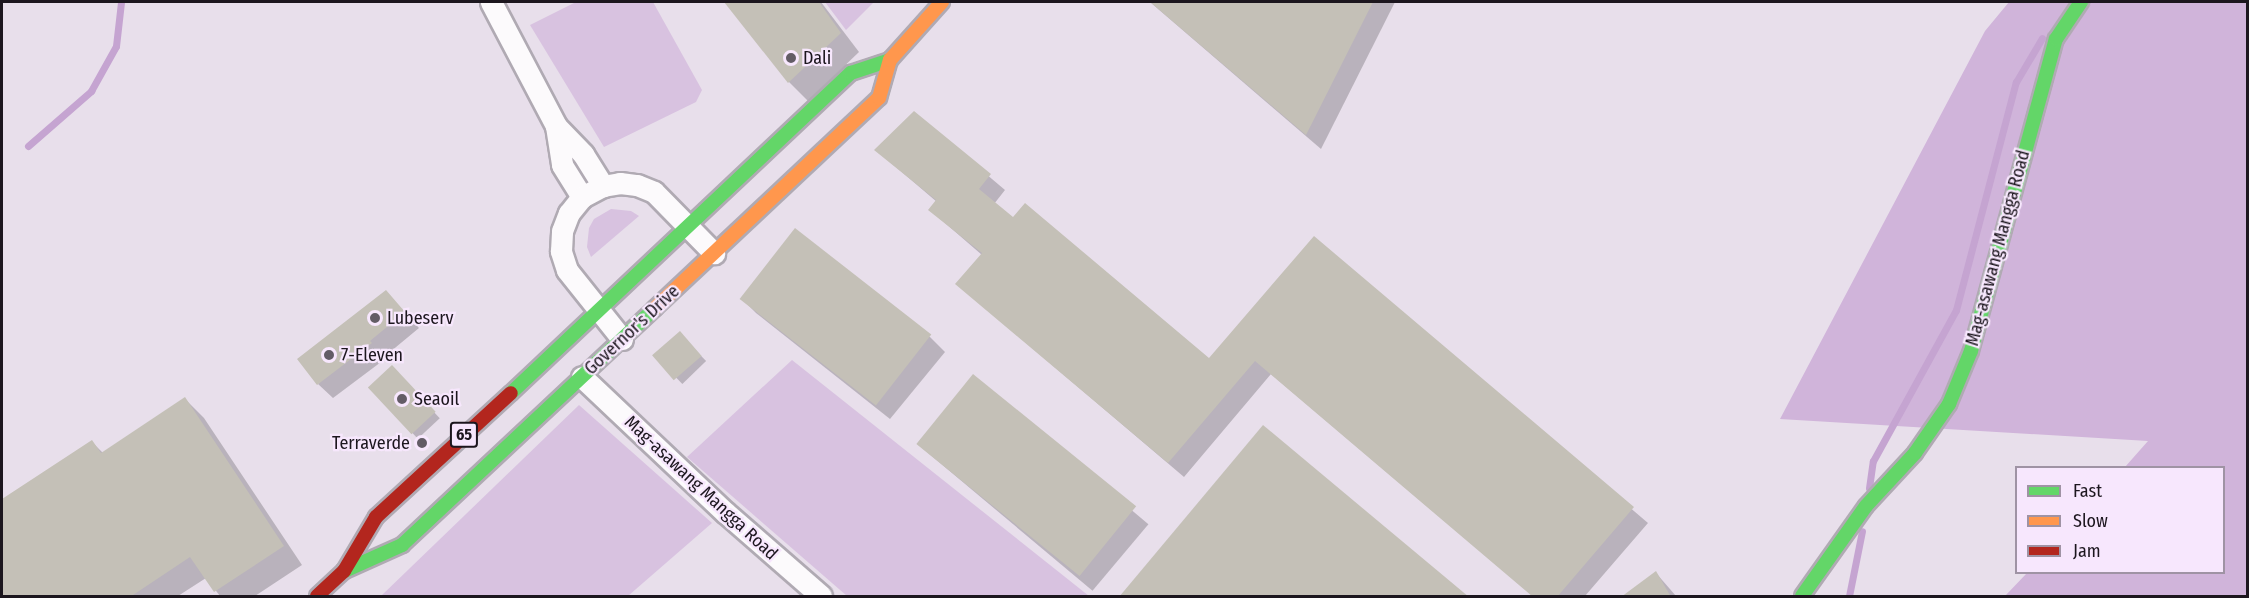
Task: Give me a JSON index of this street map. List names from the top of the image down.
{
  "streets": {
    "main road": ["Mag-asawang Mangga Road", "Governor's Drive", "65"]
  },
  "crossings": [
    ["Mag-asawang Mangga Road", "Governor's Drive"]
  ],
  "places": [
    "Dali",
    "Lubeserv",
    "7-Eleven",
    "Seaoil",
    "Terraverde"
  ],
  "legend": ["Fast", "Slow", "Jam"]
}
